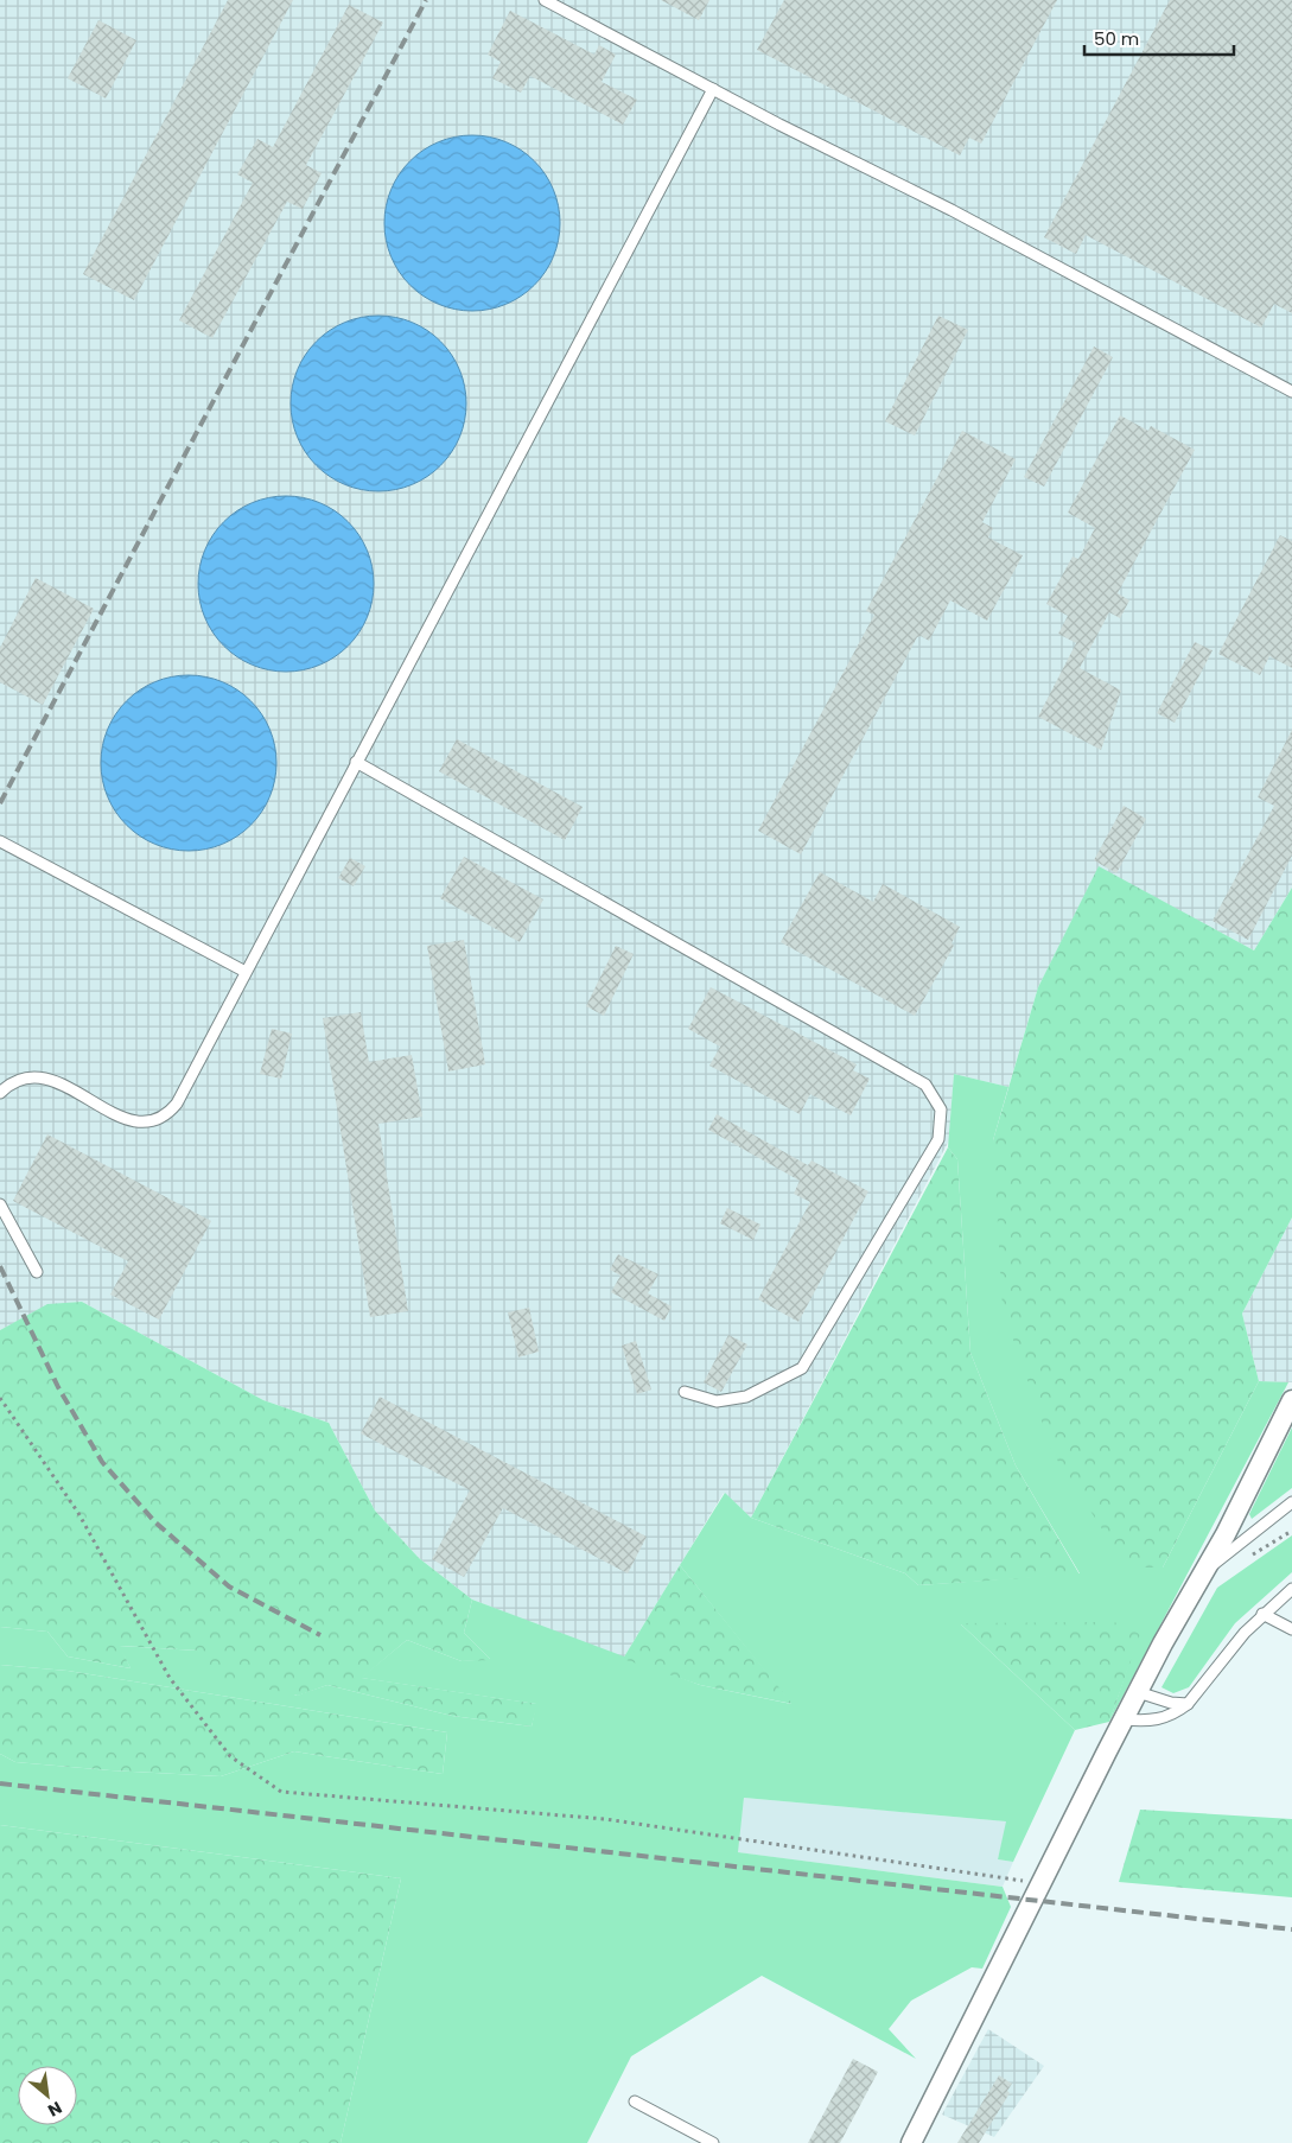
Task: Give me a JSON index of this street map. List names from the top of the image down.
{
  "scale_bar": "50 m",
  "north": "bottom right"
}
